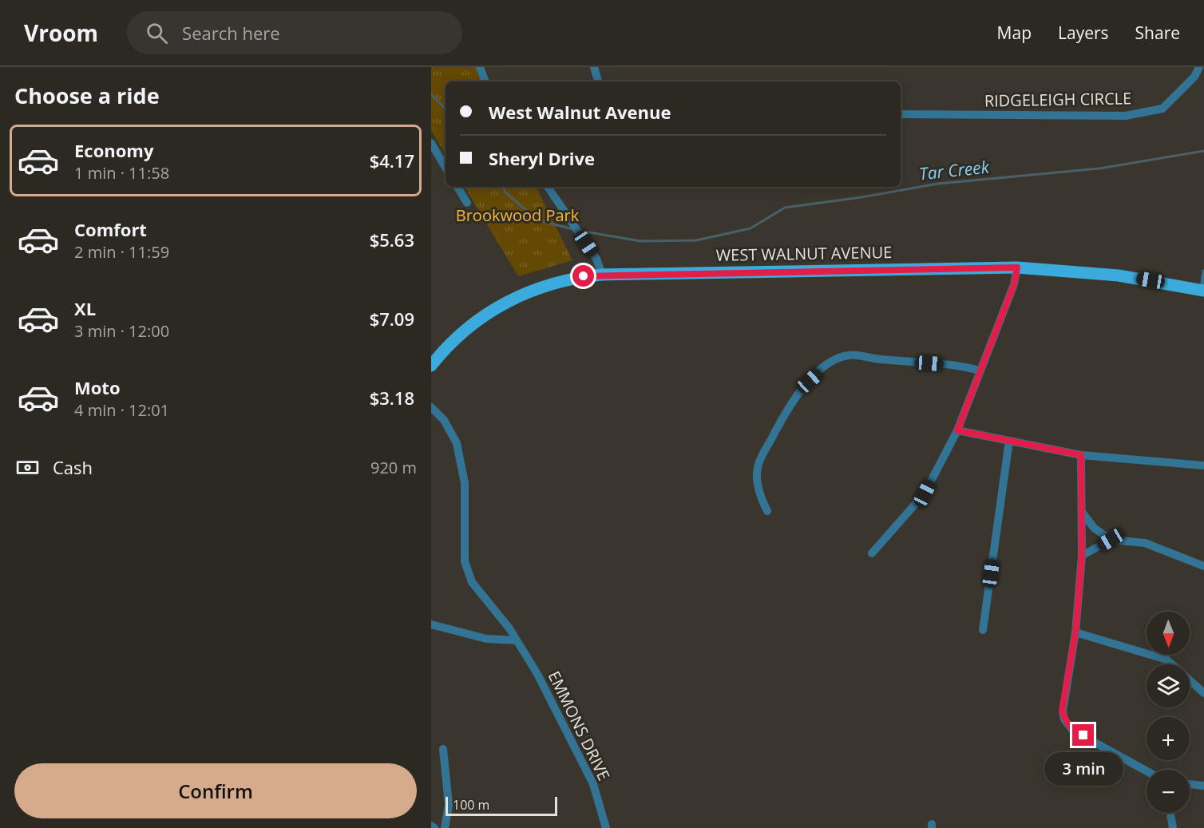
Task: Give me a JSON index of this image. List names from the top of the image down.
{
  "streets": {
    "main road": ["WEST WALNUT AVENUE"],
    "street": ["RIDGELEIGH CIRCLE", "EMMONS DRIVE"]
  },
  "water": ["Tar Creek"],
  "parks": ["Brookwood Park"],
  "scale_bar": "100 m",
  "north": "bottom",
  "page": {
    "header": "Vroom",
    "search": "Search here",
    "nav": ["Map", "Layers", "Share"],
    "heading": "Choose a ride",
    "banner": ["West Walnut Avenue", "Sheryl Drive"],
    "list": [
      {
        "name": "Economy",
        "note": "1 min · 11:58",
        "value": "$4.17"
      },
      {
        "name": "Comfort",
        "note": "2 min · 11:59",
        "value": "$5.63"
      },
      {
        "name": "XL",
        "note": "3 min · 12:00",
        "value": "$7.09"
      },
      {
        "name": "Moto",
        "note": "4 min · 12:01",
        "value": "$3.18"
      }
    ],
    "pay": ["Cash", "920 m"],
    "map_buttons": ["+", "−"],
    "bubble": "3 min",
    "buttons": "Confirm",
    "scale": "100 m"
  }
}
